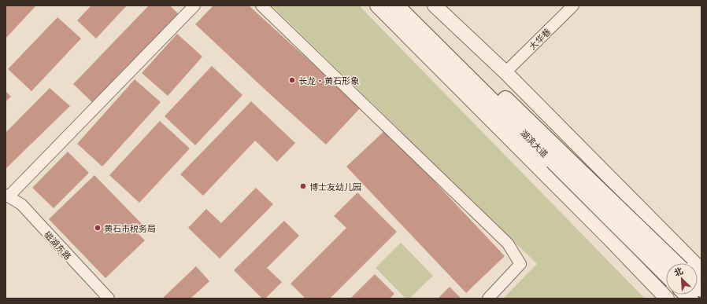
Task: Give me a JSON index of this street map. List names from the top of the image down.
{
  "streets": {
    "main road": ["湖滨大道"],
    "street": ["大华巷", "磁湖东路"]
  },
  "places": ["长龙·黄石形象", "博士友幼儿园", "黄石市税务局"],
  "north": "top left"
}
